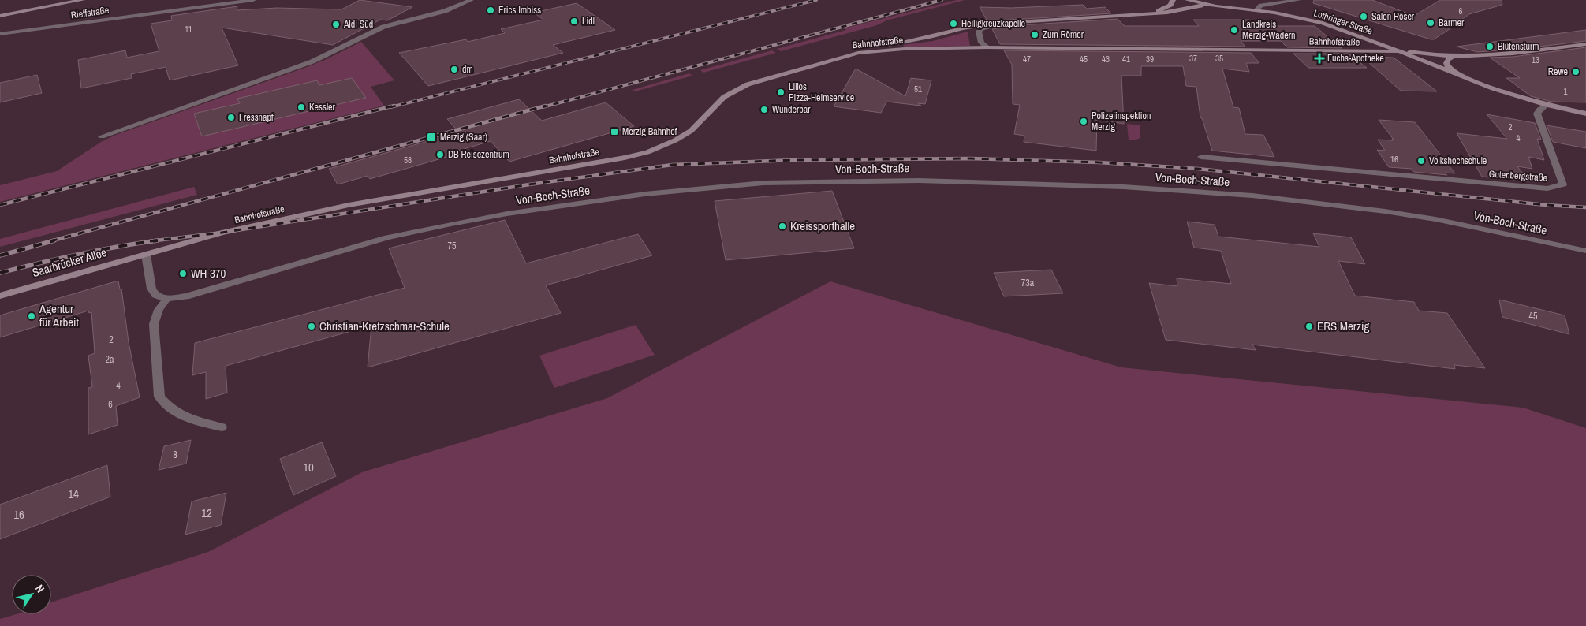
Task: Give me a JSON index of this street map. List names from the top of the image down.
{
  "streets": {
    "street": [
      "Rieffstraße",
      "Lothringer Straße",
      "Bahnhofstraße",
      "Von-Boch-Straße",
      "Gutenbergstraße",
      "Saarbrücker Allee"
    ]
  },
  "crossings": [
    ["Lothringer Straße", "Bahnhofstraße"],
    ["Bahnhofstraße", "Saarbrücker Allee"]
  ],
  "places": {
    "other": [
      "Erics Imbiss",
      "Salon Röser",
      "Lidl",
      "Barmer",
      "Heiligkreuzkapelle",
      "Aldi Süd",
      "Landkreis Merzig-Wadern",
      "Zum Römer",
      "Blütensturm",
      "dm",
      "Rewe",
      "Lillos Pizza-Heimservice",
      "Kessler",
      "Wunderbar",
      "Fressnapf",
      "Polizeiinspektion Merzig",
      "DB Reisezentrum",
      "Volkshochschule",
      "Kreissporthalle",
      "WH 370",
      "Agentur für Arbeit",
      "Christian-Kretzschmar-Schule",
      "ERS Merzig"
    ],
    "health": ["Fuchs-Apotheke"],
    "transit": ["Merzig Bahnhof", "Merzig (Saar)"]
  },
  "house_numbers": [
    "6",
    "11",
    "37",
    "35",
    "47",
    "45",
    "43",
    "41",
    "39",
    "13",
    "51",
    "1",
    "2",
    "4",
    "16",
    "58",
    "75",
    "73a",
    "45",
    "2",
    "2a",
    "4",
    "6",
    "8",
    "10",
    "14",
    "12",
    "16"
  ],
  "north": "top right"
}
